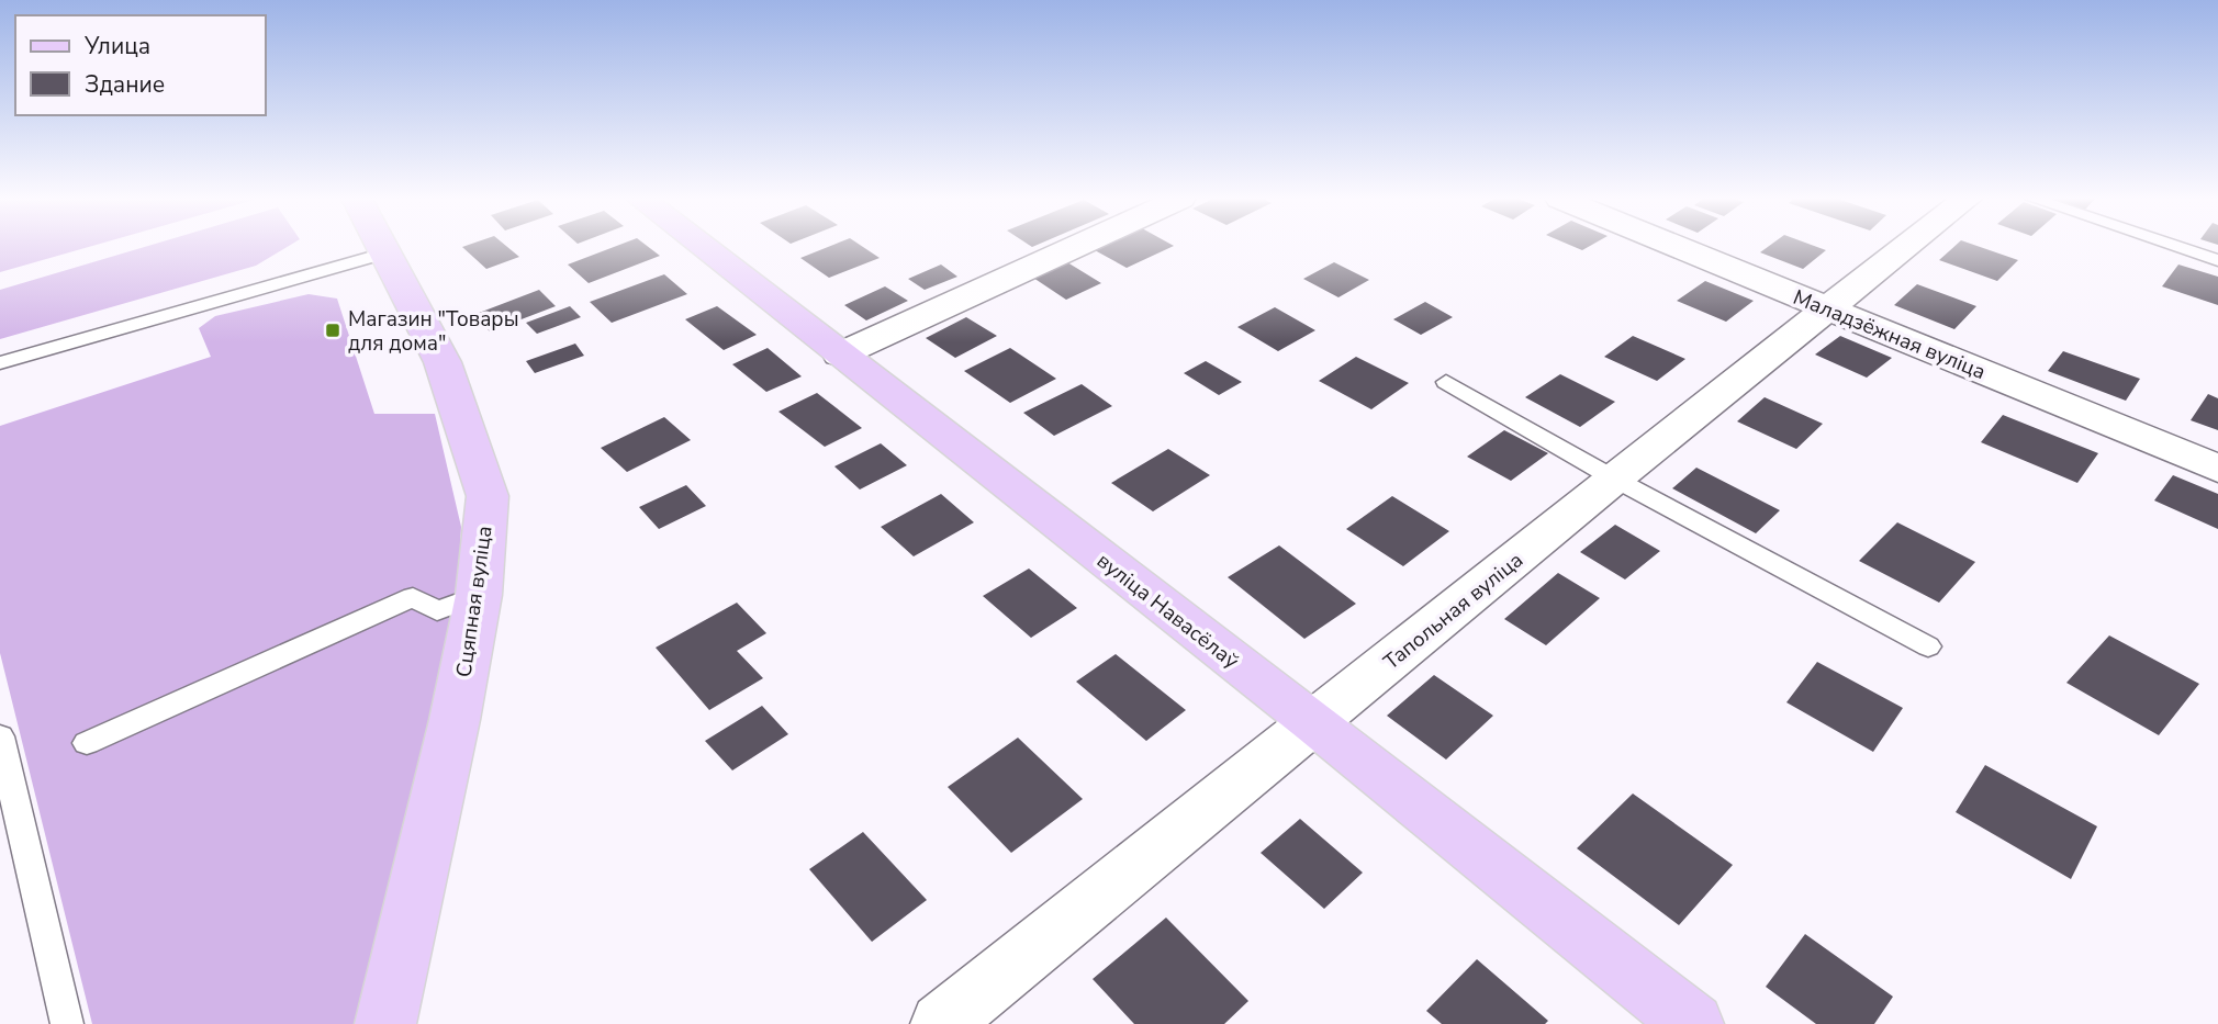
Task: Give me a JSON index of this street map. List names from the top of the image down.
{
  "streets": {
    "main road": ["Сцяпная вуліца", "вуліца Навасёлаў"],
    "street": ["Маладзёжная вуліца", "Тапольная вуліца"]
  },
  "crossings": [
    ["Маладзёжная вуліца", "Тапольная вуліца"],
    ["вуліца Навасёлаў", "Тапольная вуліца"]
  ],
  "places": {
    "transit": ["Магазин \"Товары для дома\""]
  },
  "legend": ["Улица", "Здание"]
}
